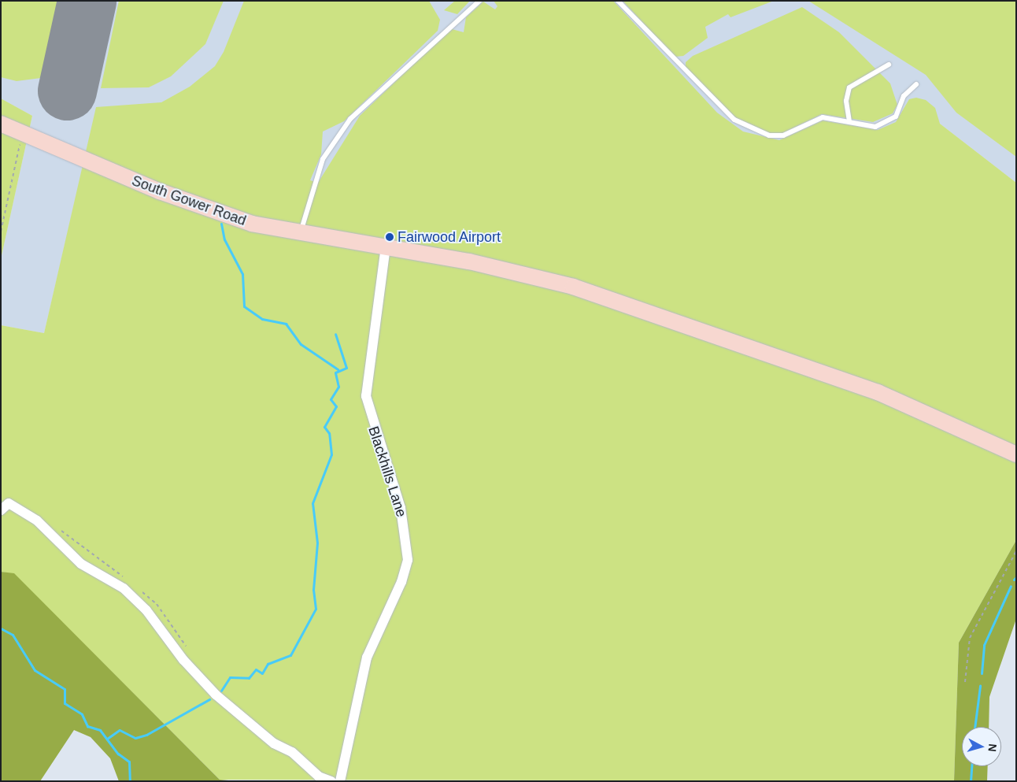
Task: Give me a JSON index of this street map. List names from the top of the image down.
{
  "streets": {
    "main road": ["South Gower Road"],
    "street": ["Blackhills Lane"]
  },
  "crossings": [
    ["South Gower Road", "Blackhills Lane"]
  ],
  "places": ["Fairwood Airport"],
  "north": "right"
}
